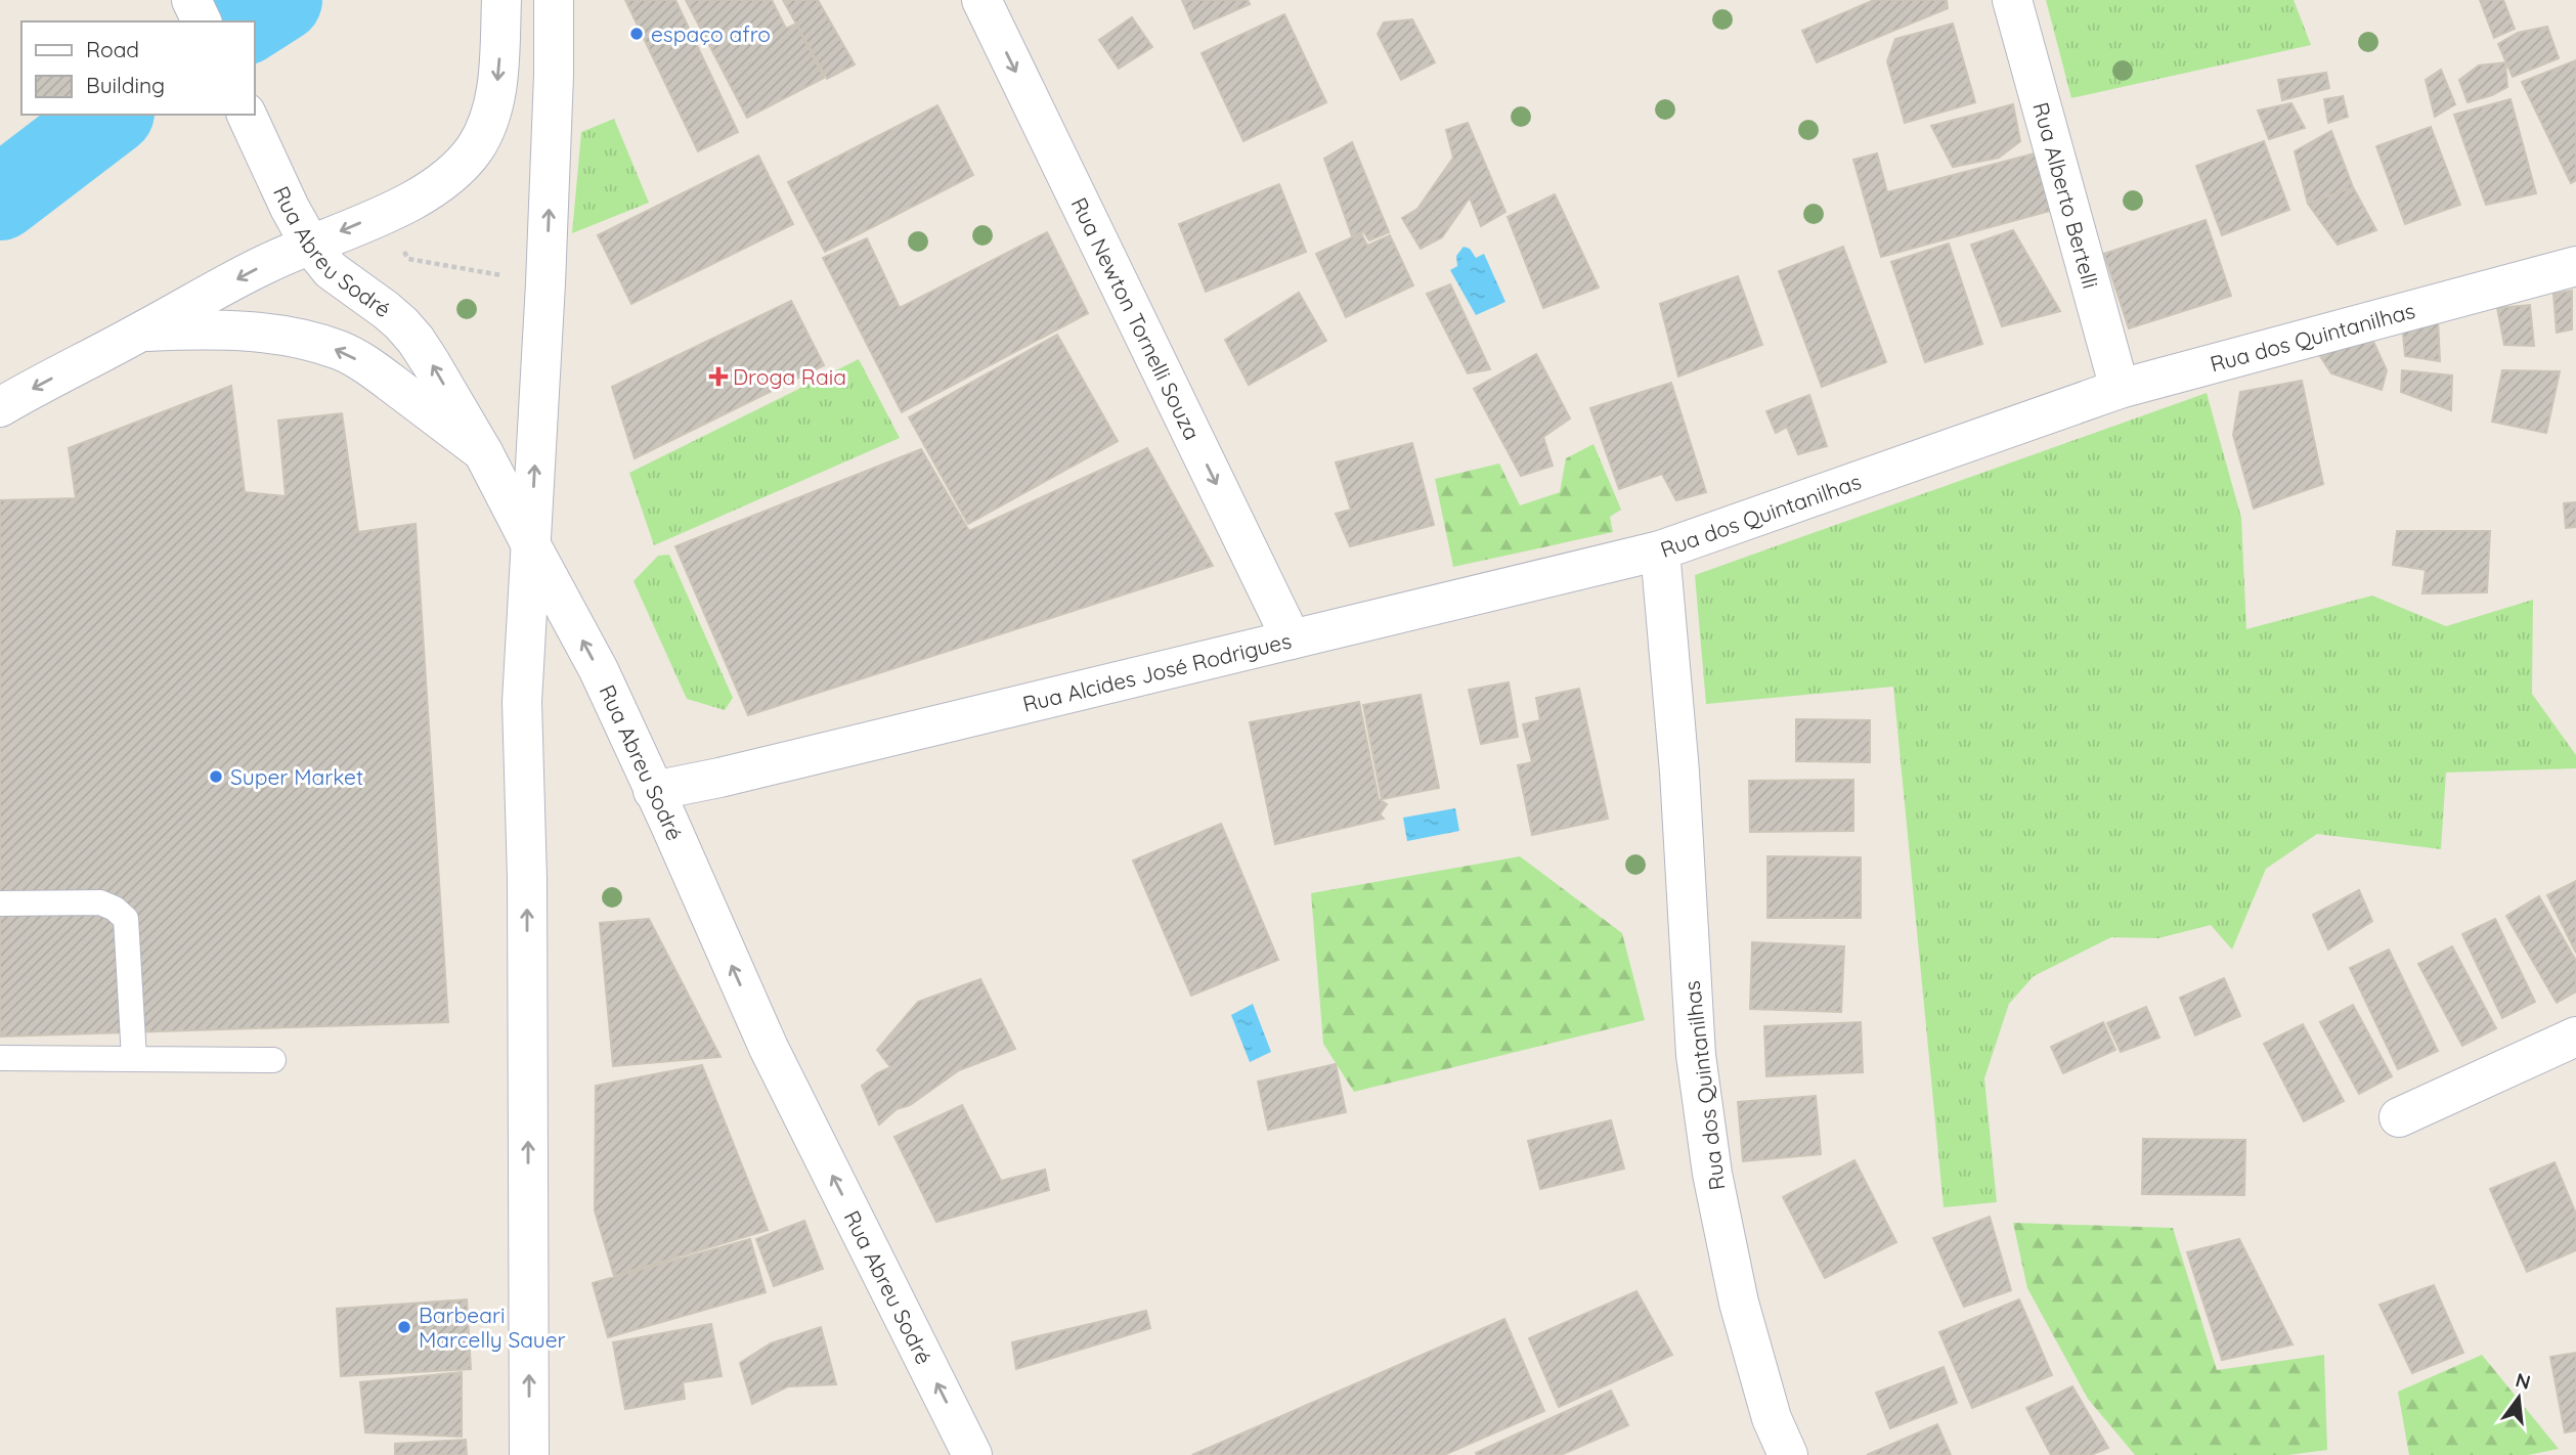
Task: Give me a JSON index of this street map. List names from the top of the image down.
{
  "streets": {
    "street": [
      "Rua Alberto Bertelli",
      "Rua Abreu Sodré",
      "Rua Newton Tornelli Souza",
      "Rua dos Quintanilhas",
      "Rua Alcides José Rodrigues"
    ]
  },
  "crossings": [
    ["Rua Alberto Bertelli", "Rua dos Quintanilhas"],
    ["Rua Abreu Sodré", "Rua Alcides José Rodrigues"],
    ["Rua Newton Tornelli Souza", "Rua Alcides José Rodrigues"],
    ["Rua dos Quintanilhas", "Rua Alcides José Rodrigues"]
  ],
  "one_way": ["Rua Abreu Sodré", "Rua Newton Tornelli Souza"],
  "places": {
    "other": ["espaço afro", "Super Market", "Barbeari Marcelly Sauer"],
    "health": ["Droga Raia"]
  },
  "legend": ["Road", "Building"],
  "north": "top"
}
